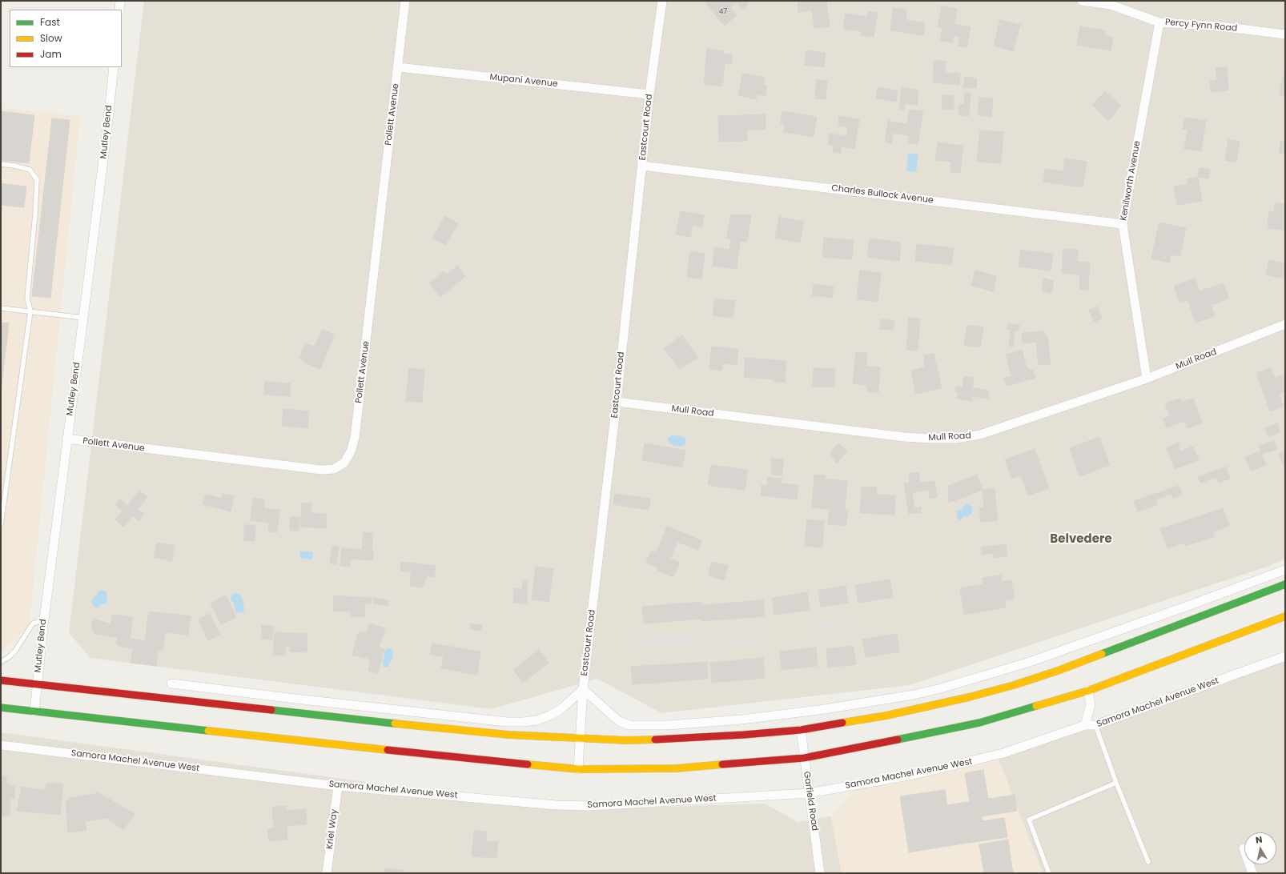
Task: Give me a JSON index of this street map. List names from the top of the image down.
{
  "streets": {
    "street": [
      "Percy Fynn Road",
      "Mupani Avenue",
      "Pollett Avenue",
      "Eastcourt Road",
      "Mutley Bend",
      "Kenilworth Avenue",
      "Charles Bullock Avenue",
      "Mull Road",
      "Samora Machel Avenue West",
      "Garfield Road",
      "Kriel Way"
    ]
  },
  "crossings": [
    ["Percy Fynn Road", "Kenilworth Avenue"],
    ["Mupani Avenue", "Pollett Avenue"],
    ["Mupani Avenue", "Eastcourt Road"],
    ["Pollett Avenue", "Mutley Bend"],
    ["Eastcourt Road", "Charles Bullock Avenue"],
    ["Eastcourt Road", "Mull Road"],
    ["Kenilworth Avenue", "Charles Bullock Avenue"],
    ["Kenilworth Avenue", "Mull Road"],
    ["Samora Machel Avenue West", "Garfield Road"],
    ["Samora Machel Avenue West", "Kriel Way"]
  ],
  "districts": ["Belvedere"],
  "house_numbers": ["47"],
  "legend": ["Fast", "Slow", "Jam"],
  "north": "top"
}
